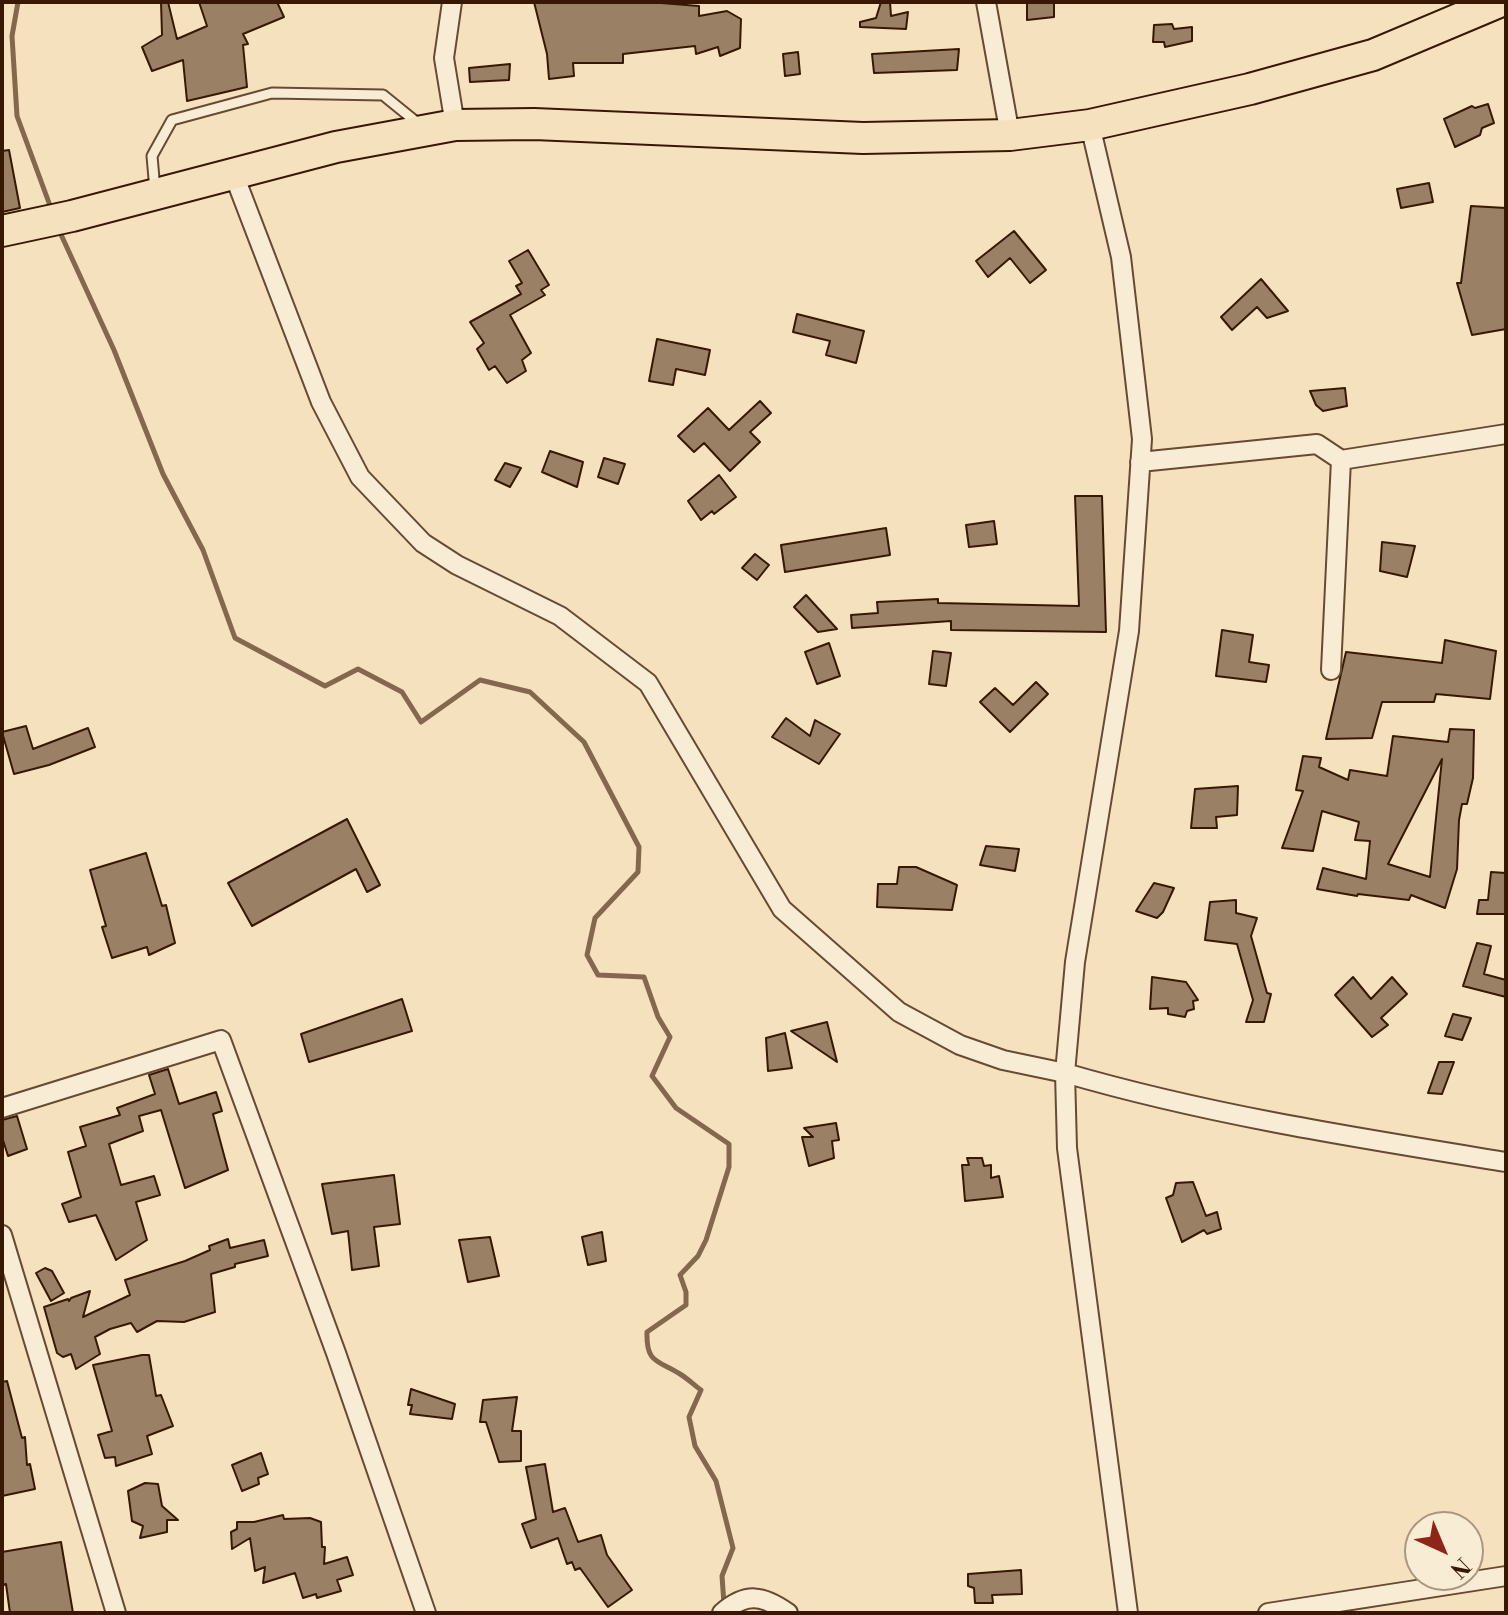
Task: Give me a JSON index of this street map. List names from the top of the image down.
{
  "north": "bottom right"
}
